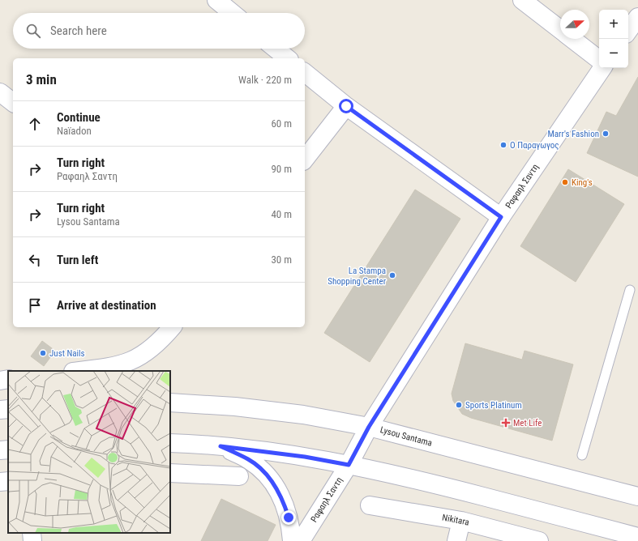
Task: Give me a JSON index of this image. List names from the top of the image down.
{
  "streets": {
    "street": ["Ραφαηλ Σαντη", "Lysou Santama", "Nikitara"]
  },
  "crossings": [
    ["Ραφαηλ Σαντη", "Lysou Santama"]
  ],
  "places": {
    "other": [
      "Marr's Fashion",
      "Ο Παραγωγος",
      "King's",
      "La Stampa Shopping Center",
      "Just Nails",
      "Sports Platinum"
    ],
    "health": ["Met Life"]
  },
  "north": "right",
  "page": {
    "map_buttons": ["+", "−"],
    "search": "Search here",
    "heading": ["3 min", "Walk · 220 m"],
    "list": [
      ["Continue", "Naïadon", "60 m"],
      ["Turn right", "Ραφαηλ Σαντη", "90 m"],
      ["Turn right", "Lysou Santama", "40 m"],
      ["Turn left", "30 m"],
      "Arrive at destination"
    ]
  }
}
